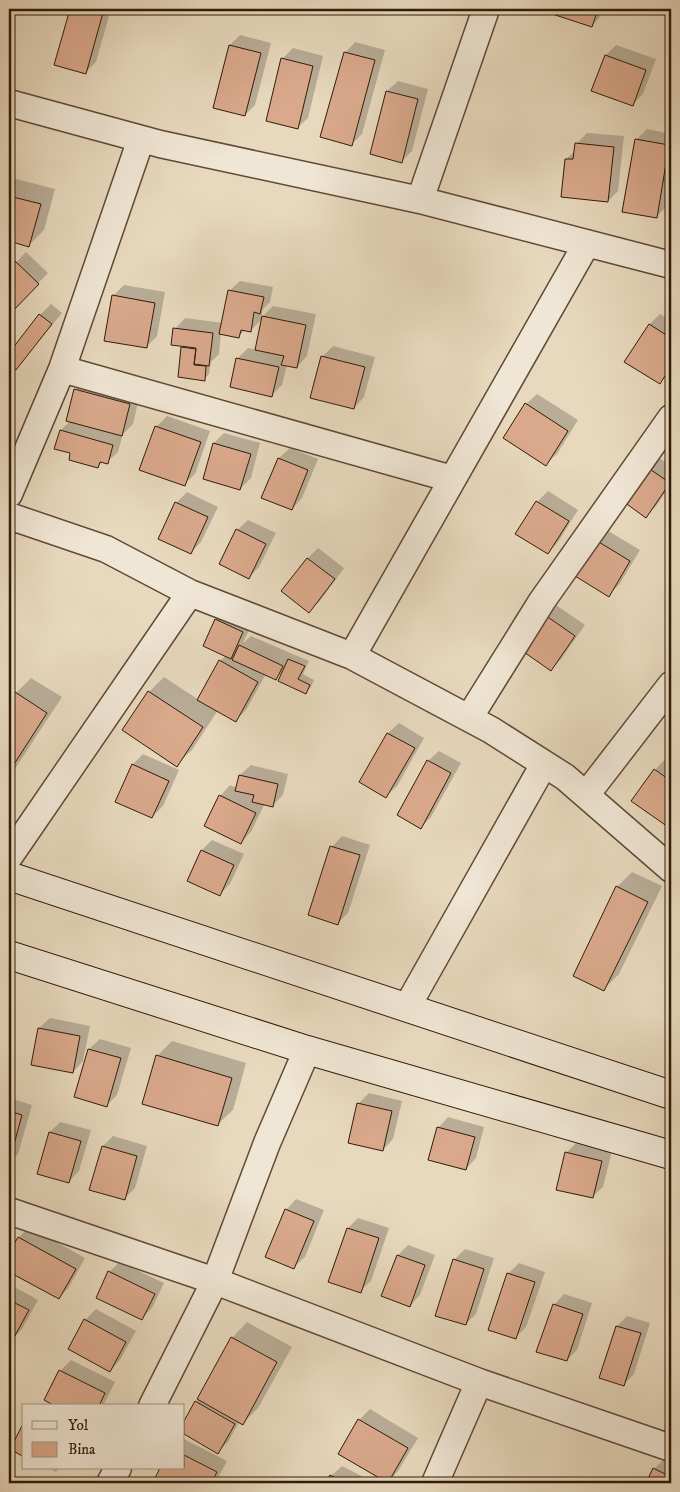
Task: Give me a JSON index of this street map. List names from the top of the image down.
{
  "legend": ["Yol", "Bina"]
}
